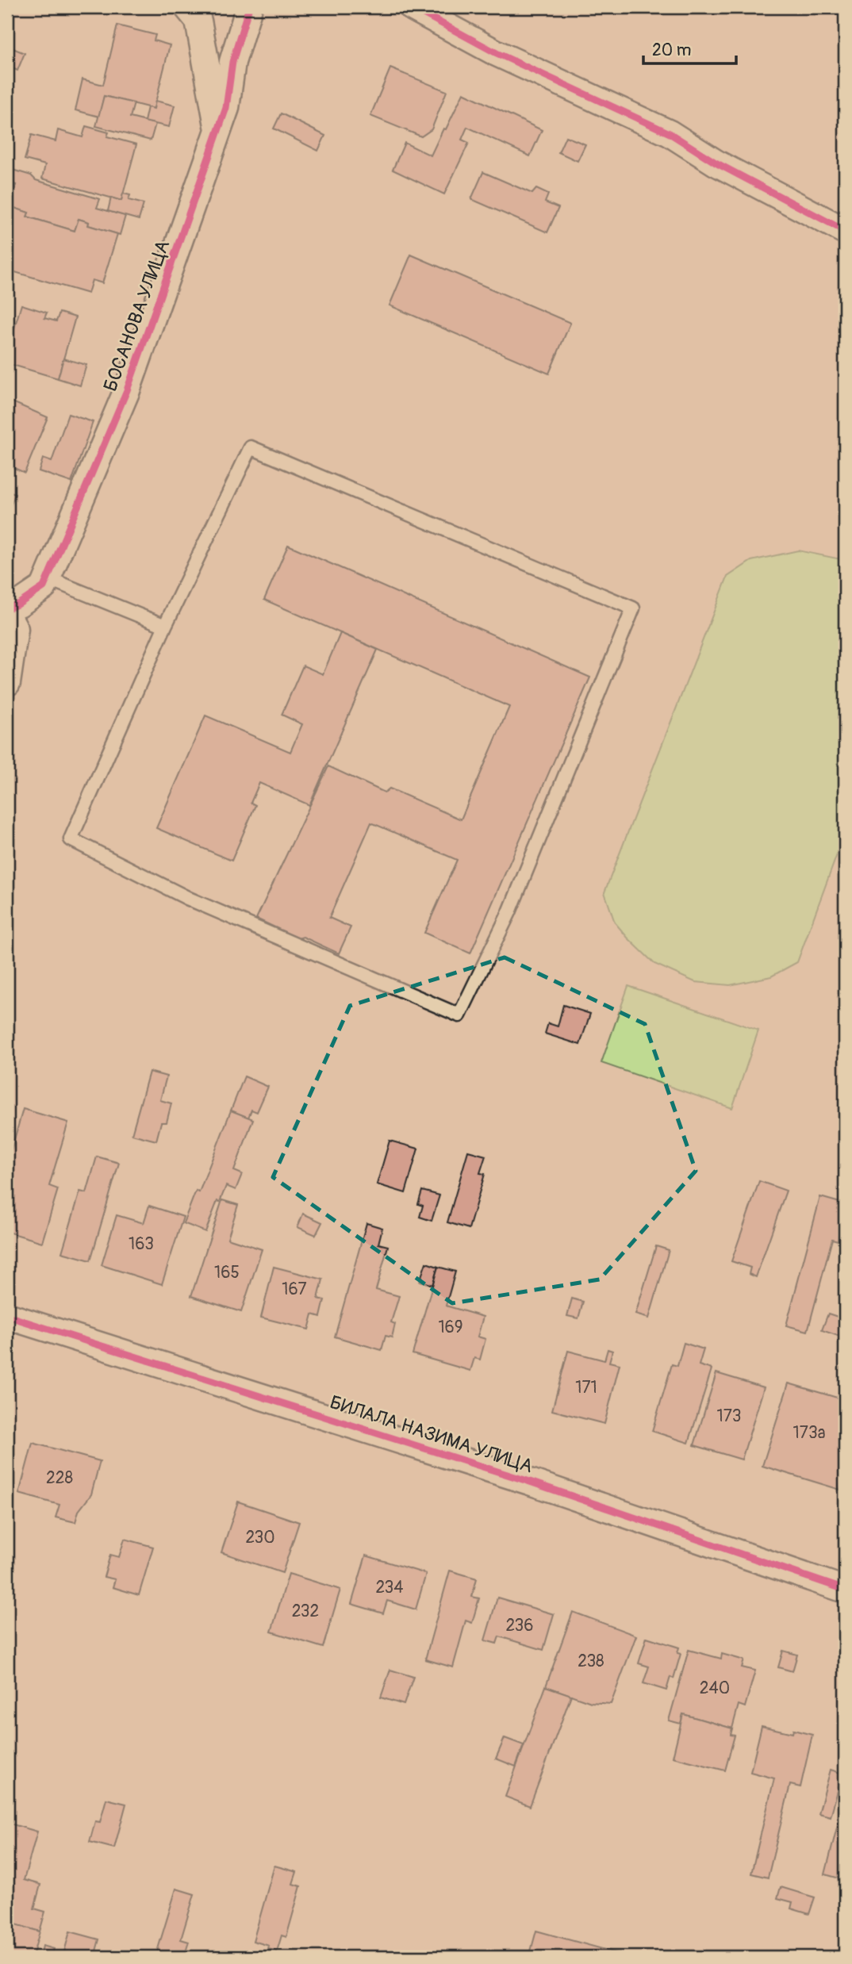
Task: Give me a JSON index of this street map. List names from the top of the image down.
{
  "streets": {
    "street": ["БОСАНОВА УЛИЦА", "БИЛАЛА НАЗИМА УЛИЦА"]
  },
  "house_numbers": [
    "163",
    "165",
    "167",
    "169",
    "171",
    "173",
    "173а",
    "228",
    "230",
    "234",
    "232",
    "236",
    "238",
    "240"
  ],
  "scale_bar": "20 m"
}
